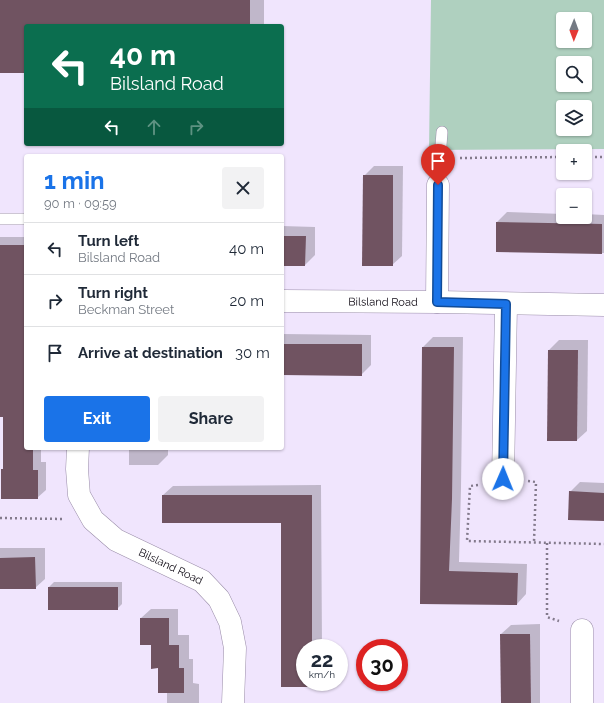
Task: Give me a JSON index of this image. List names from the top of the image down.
{
  "streets": {
    "street": ["Bilsland Road"]
  },
  "north": "bottom",
  "page": {
    "map_buttons": ["+", "−"],
    "turn": ["40 m", "Bilsland Road"],
    "heading": ["1 min", "90 m · 09:59"],
    "list": [
      {
        "name": "Turn left",
        "note": "Bilsland Road",
        "value": "40 m"
      },
      {
        "name": "Turn right",
        "note": "Beckman Street",
        "value": "20 m"
      },
      {
        "name": "Arrive at destination",
        "value": "30 m"
      }
    ],
    "buttons": ["Exit", "Share"],
    "speed": "22 km/h",
    "limit": "30"
  }
}
